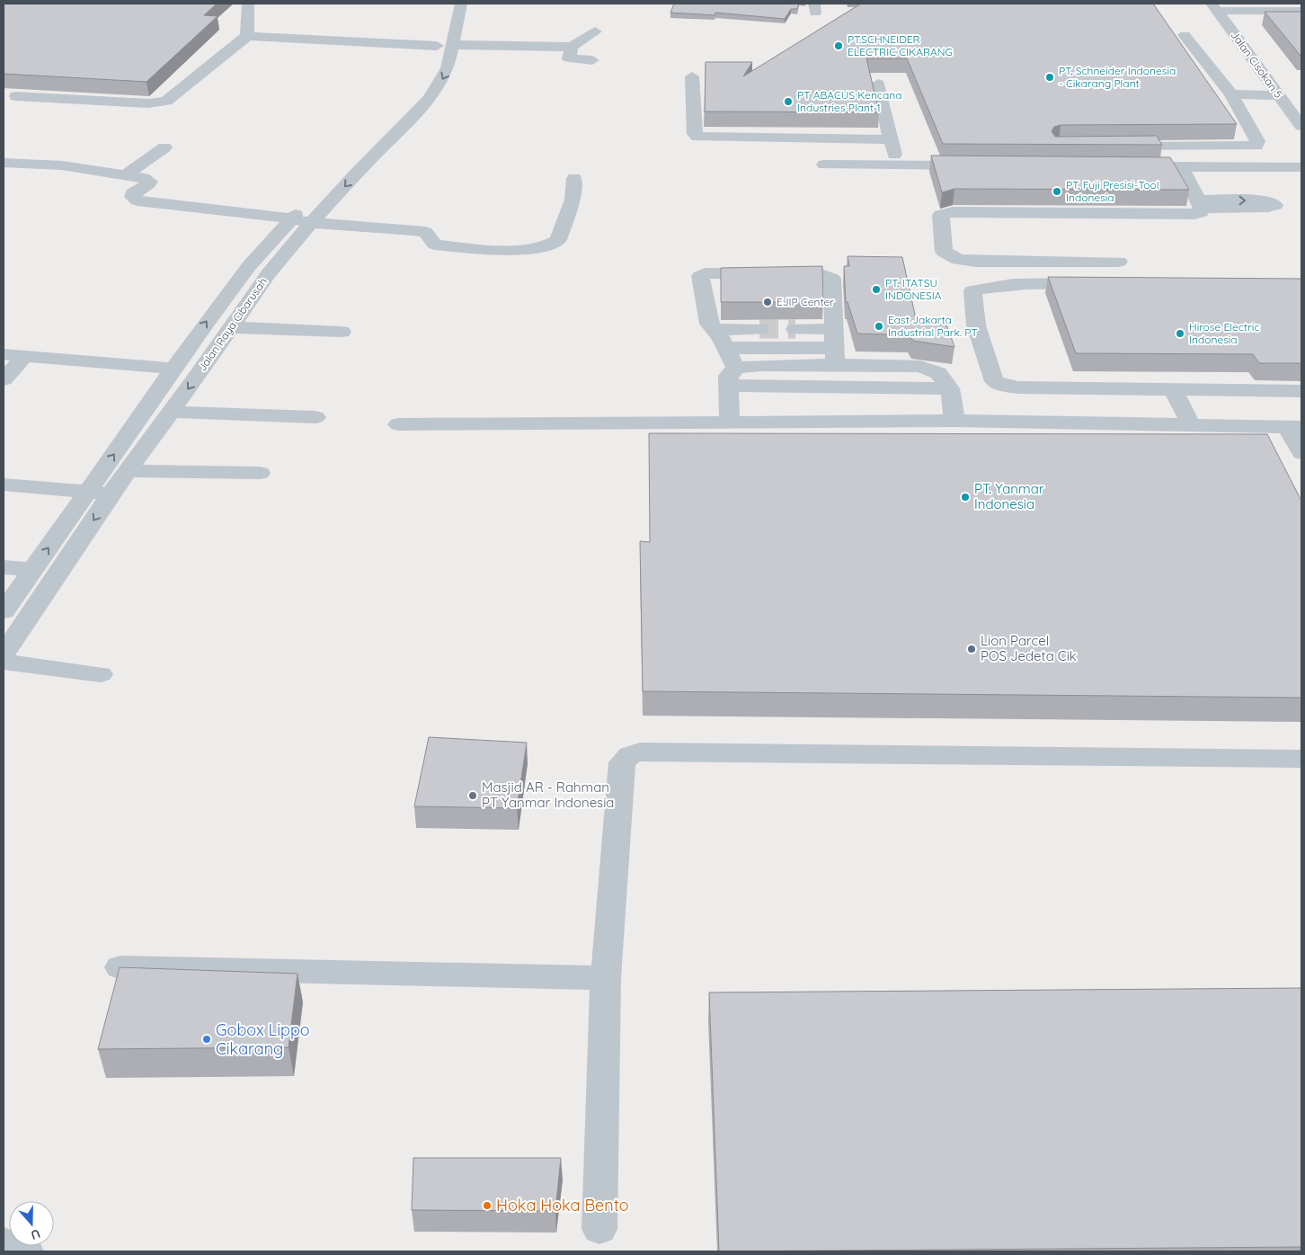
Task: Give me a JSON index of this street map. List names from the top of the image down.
{
  "streets": {
    "street": ["Jalan Cisokan 5", "Jalan Raya Cibarusah"]
  },
  "places": [
    "PT.SCHNEIDER ELECTRIC CIKARANG",
    "PT. Schneider Indonesia - Cikarang Plant",
    "PT ABACUS Kencana Industries Plant 1",
    "PT. Fuji Presisi-Tool Indonesia",
    "PT. ITATSU INDONESIA",
    "EJIP Center",
    "East Jakarta Industrial Park. PT",
    "Hirose Electric Indonesia",
    "PT. Yanmar Indonesia",
    "Lion Parcel POS Jedeta Cik",
    "Masjid AR - Rahman PT Yanmar Indonesia",
    "Gobox Lippo Cikarang",
    "Hoka Hoka Bento"
  ],
  "north": "bottom"
}
